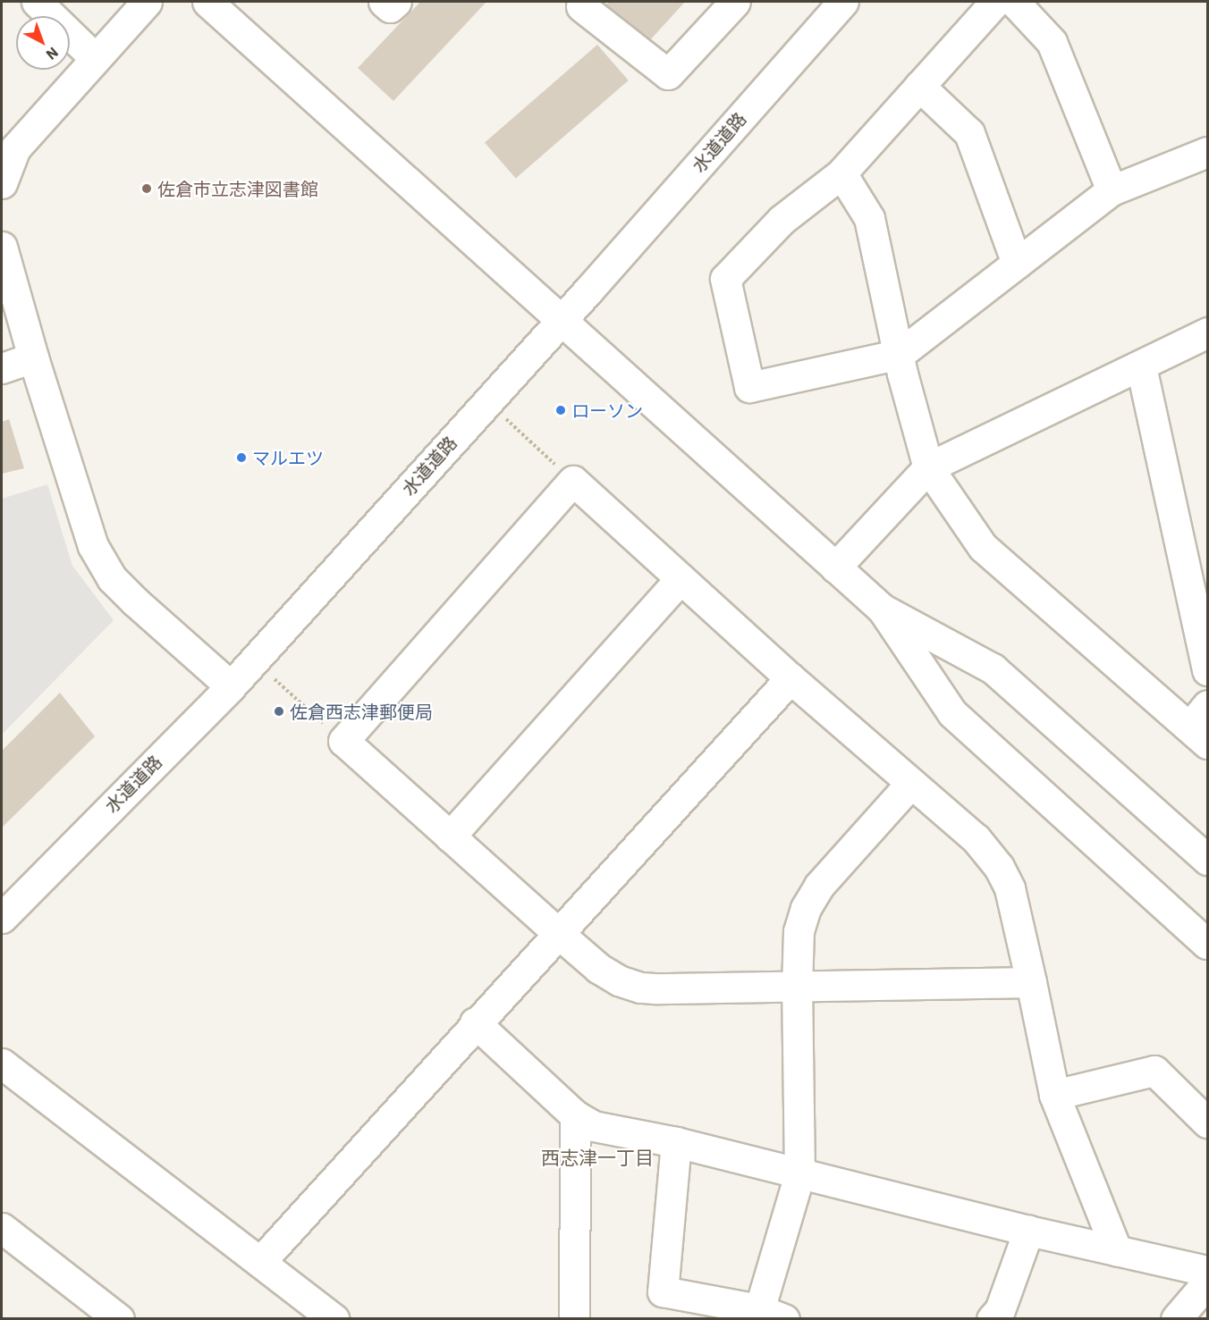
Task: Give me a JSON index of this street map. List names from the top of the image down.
{
  "streets": {
    "street": ["水道道路"]
  },
  "districts": ["西志津一丁目"],
  "places": [
    "佐倉市立志津図書館",
    "ローソン",
    "マルエツ",
    "佐倉西志津郵便局"
  ],
  "north": "bottom right"
}
